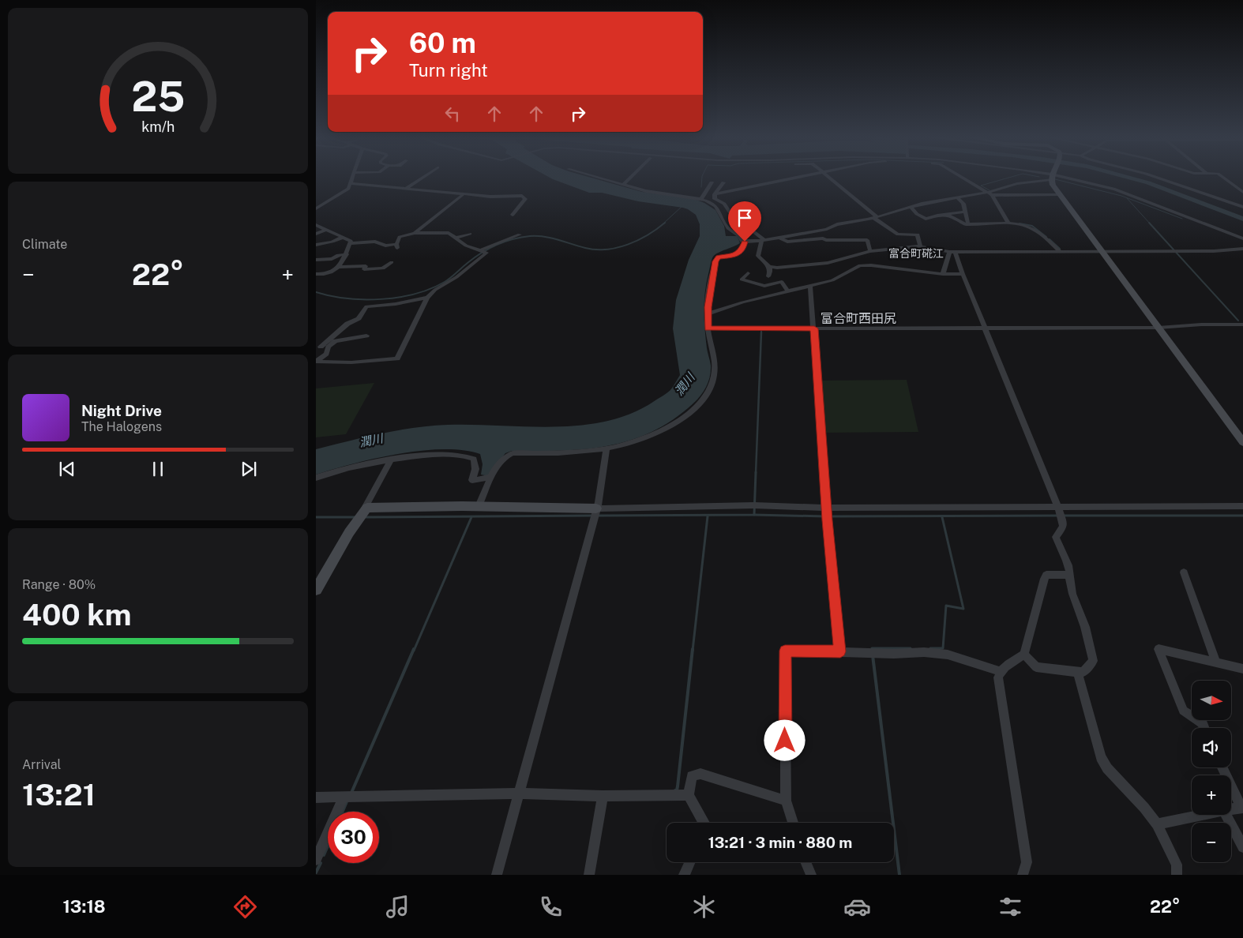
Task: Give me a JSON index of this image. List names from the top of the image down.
{
  "districts": ["富合町硴江", "富合町西田尻"],
  "water": ["潤川"],
  "north": "right",
  "page": {
    "turn": ["60 m", "Turn right"],
    "tile": [
      "Climate",
      ["Range · 80%", "400 km"],
      ["Arrival", "13:21"]
    ],
    "heat": ["−", "22°", "+"],
    "song": ["Night Drive", "The Halogens"],
    "map_buttons": ["+", "−"],
    "limit": "30",
    "trip": "13:21 · 3 min · 880 m",
    "tabs": ["13:18", "22°"],
    "gauge": ["25", "km/h"]
  }
}
